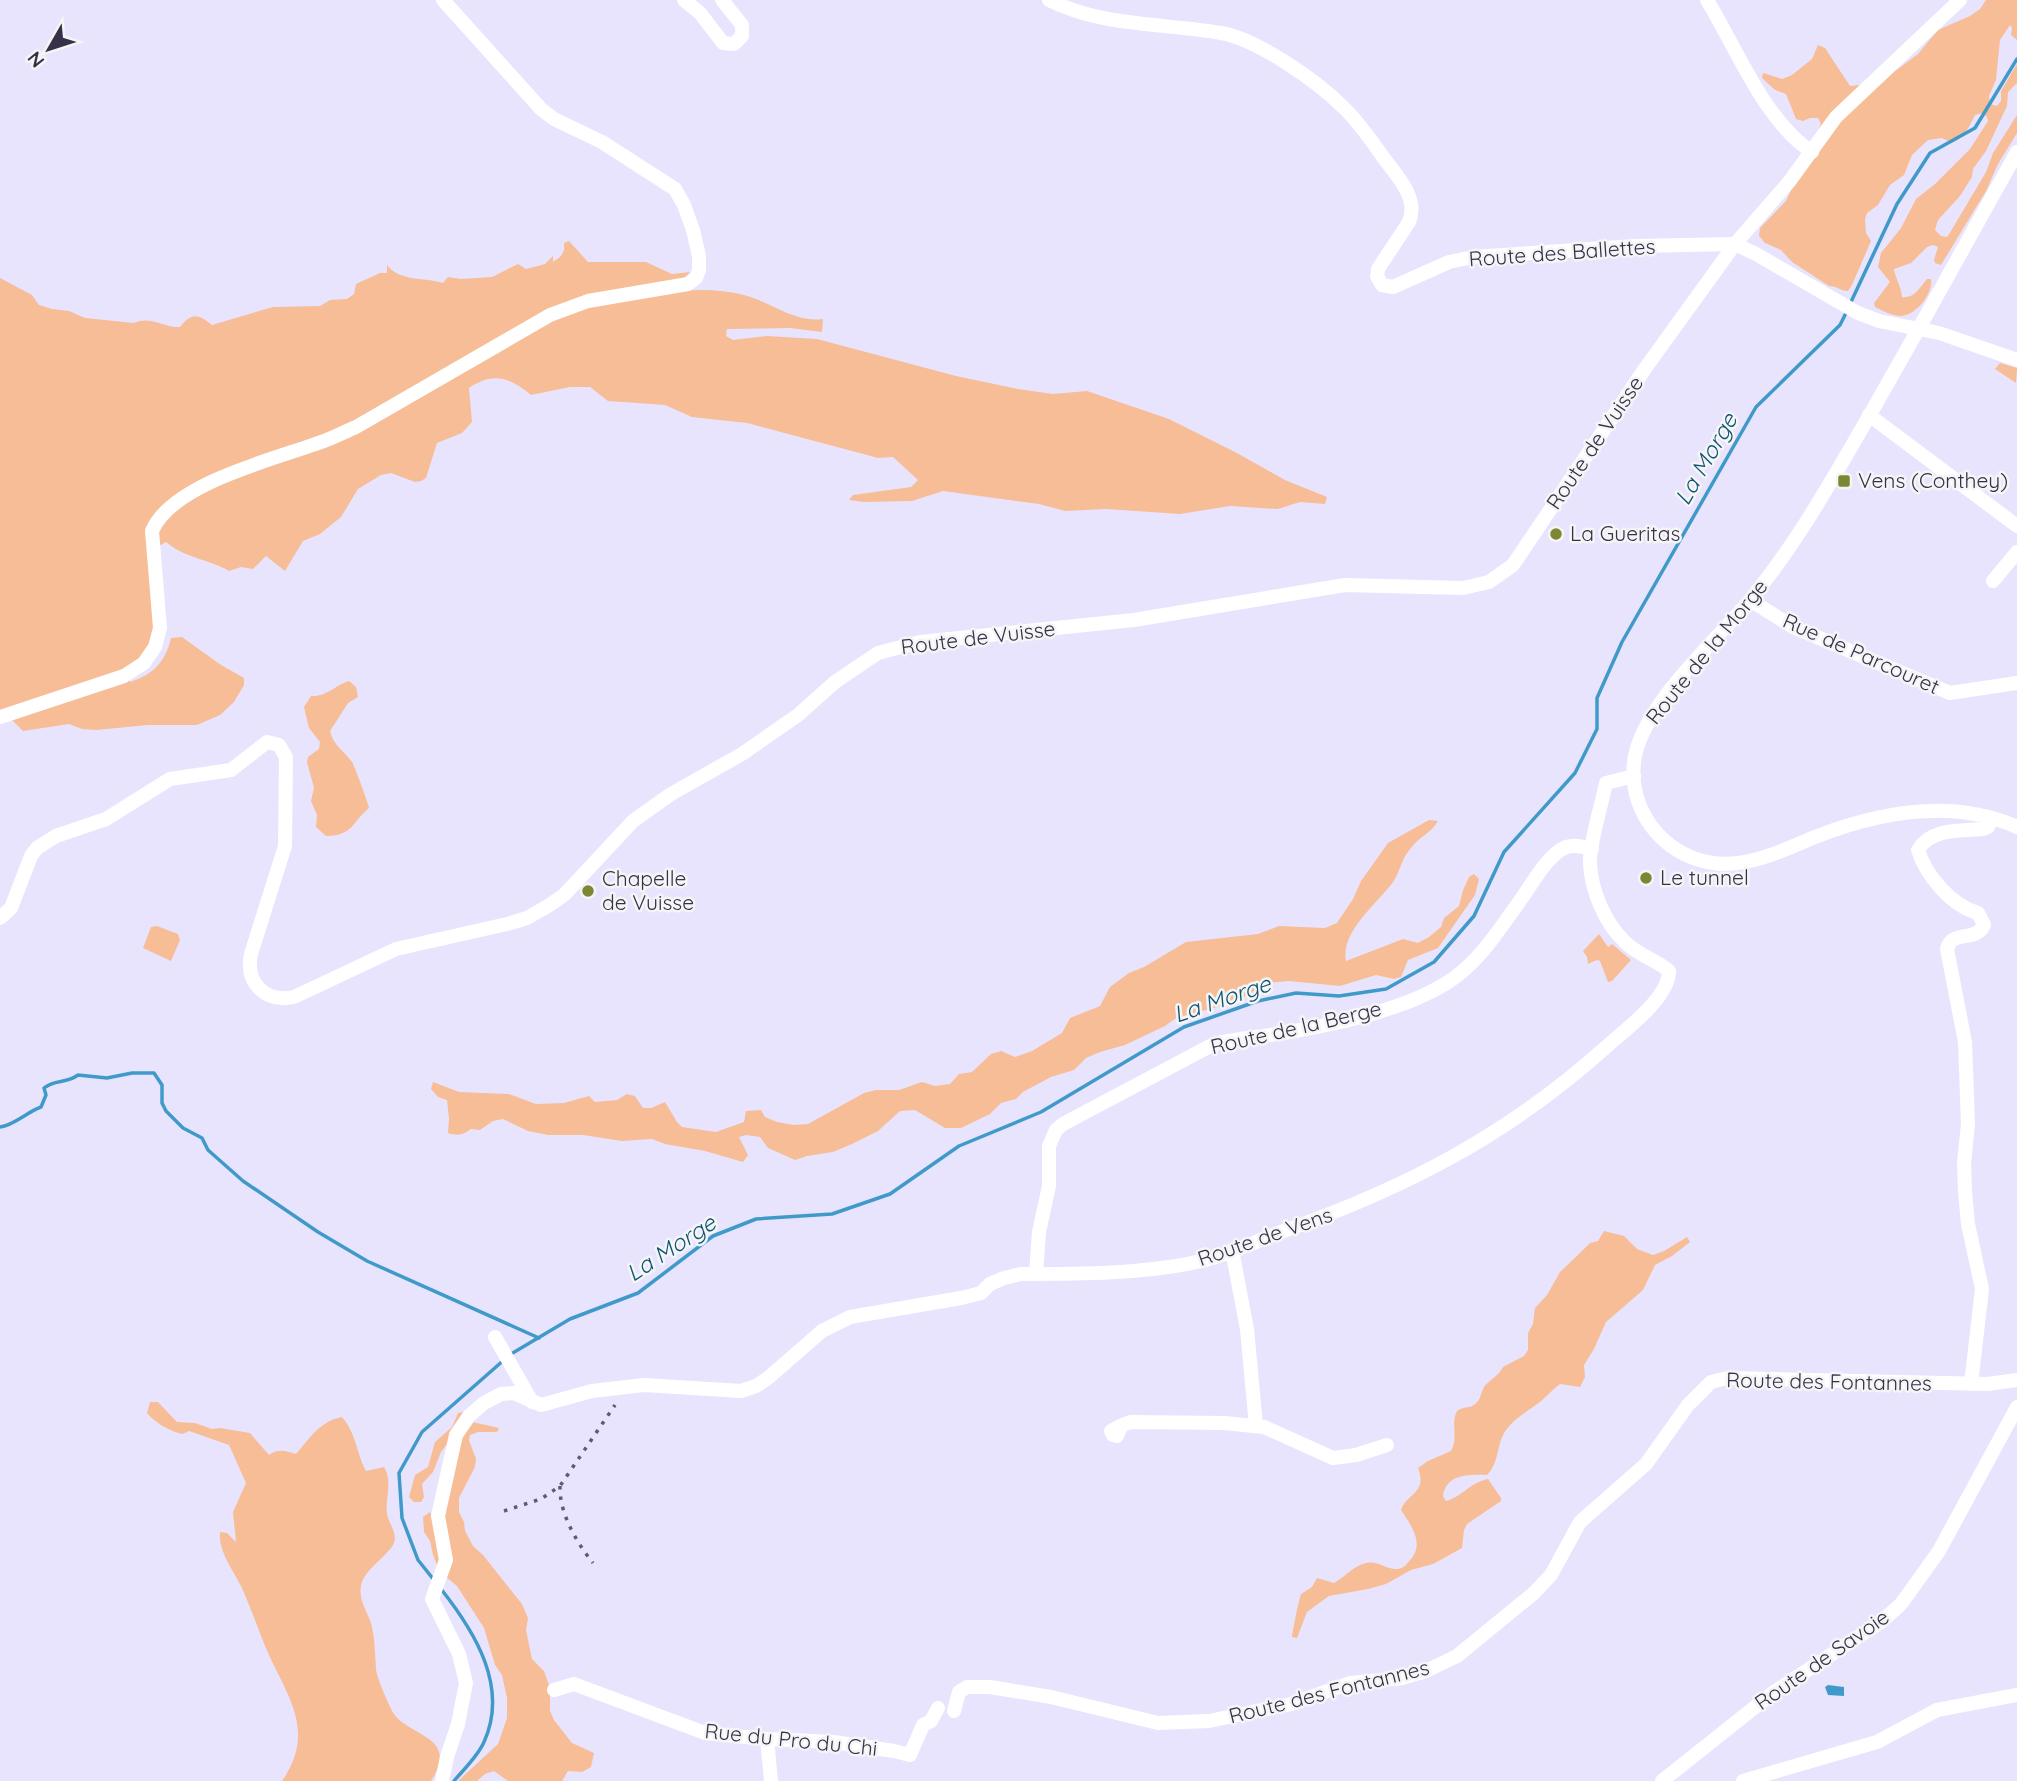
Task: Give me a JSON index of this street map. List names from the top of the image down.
{
  "streets": {
    "street": [
      "Route des Ballettes",
      "Route de Vuisse",
      "Route de la Morge",
      "Rue de Parcouret",
      "Route de la Berge",
      "Route de Vens",
      "Route des Fontannes",
      "Route de Savoie",
      "Rue du Pro du Chi"
    ]
  },
  "crossings": [
    ["Route des Ballettes", "Route de Vuisse"],
    ["Route de la Morge", "Rue de Parcouret"],
    ["Route de la Berge", "Route de Vens"]
  ],
  "water": ["La Morge"],
  "places": {
    "transit": ["Vens (Conthey)"],
    "other": ["La Gueritas", "Le tunnel", "Chapelle de Vuisse"]
  },
  "north": "bottom left"
}
